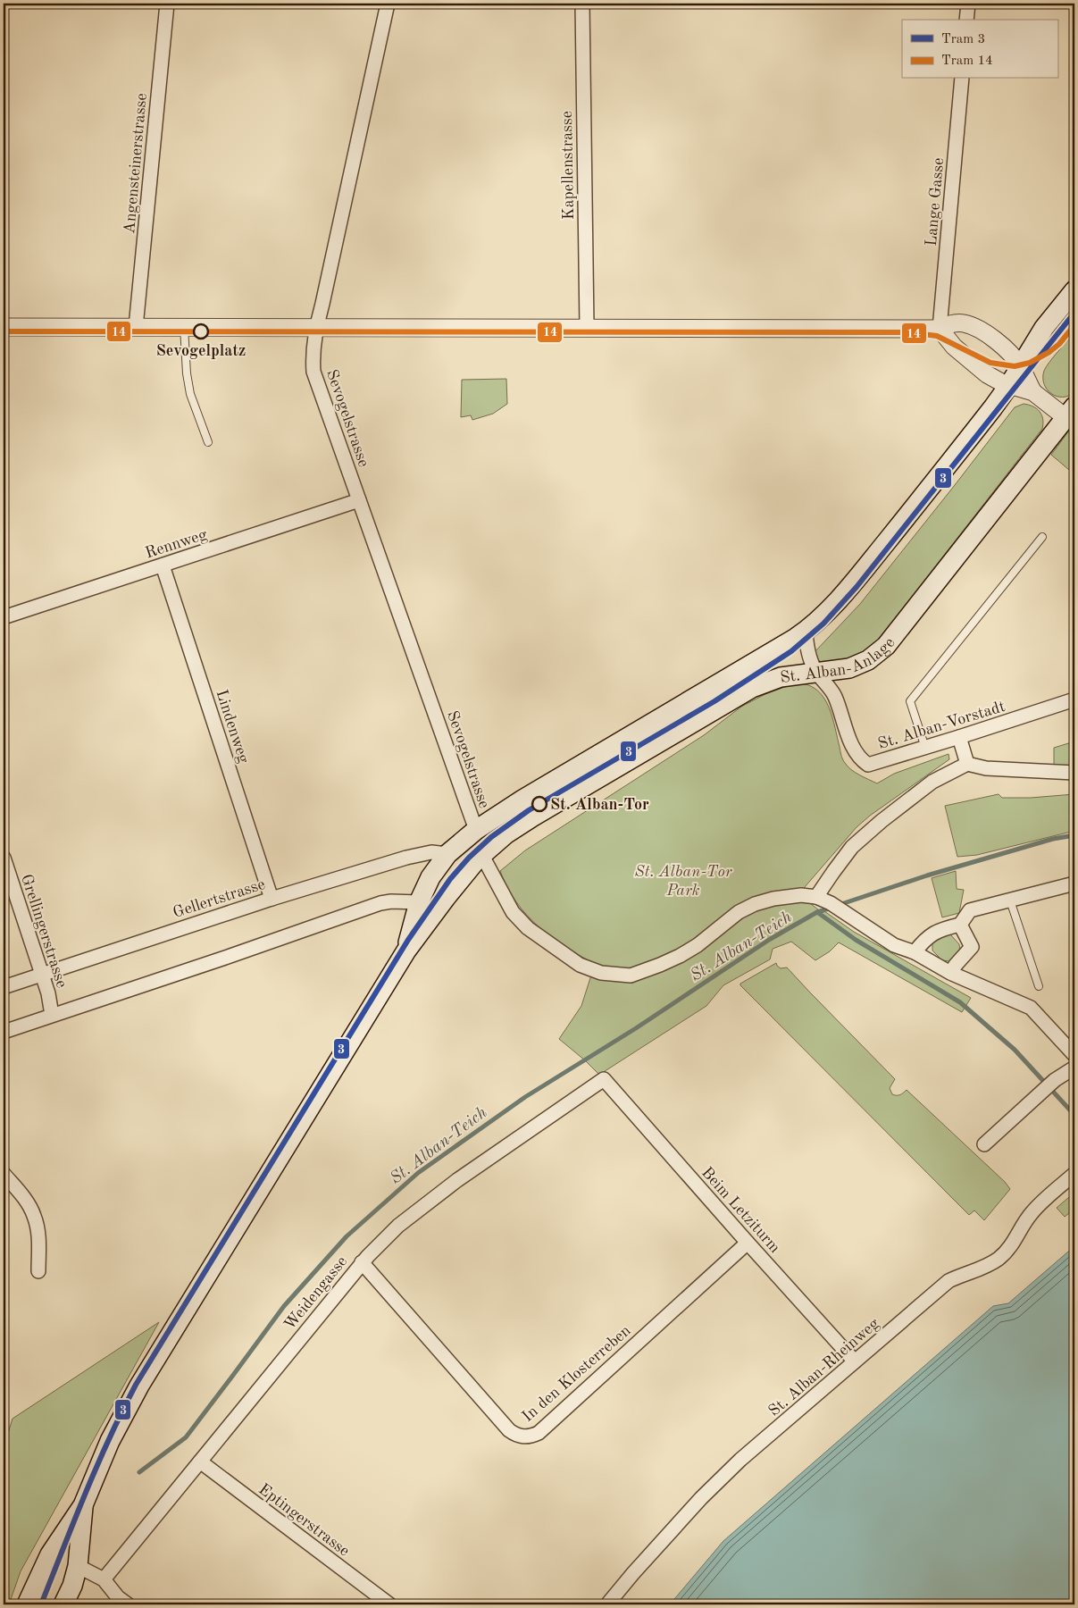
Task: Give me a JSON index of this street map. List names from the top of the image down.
{
  "streets": {
    "main road": ["St. Alban-Anlage"],
    "street": [
      "Angensteinerstrasse",
      "Kapellenstrasse",
      "Lange Gasse",
      "Sevogelstrasse",
      "Rennweg",
      "St. Alban-Vorstadt",
      "Lindenweg",
      "Gellertstrasse",
      "Grellingerstrasse",
      "Beim Letziturm",
      "Weidengasse",
      "St. Alban-Rheinweg",
      "In den Klosterreben",
      "Eptingerstrasse"
    ]
  },
  "crossings": [
    ["Sevogelstrasse", "Rennweg"],
    ["Sevogelstrasse", "St. Alban-Anlage"],
    ["Rennweg", "Lindenweg"],
    ["St. Alban-Anlage", "St. Alban-Vorstadt"],
    ["St. Alban-Anlage", "Gellertstrasse"],
    ["Lindenweg", "Gellertstrasse"],
    ["Gellertstrasse", "Grellingerstrasse"],
    ["Beim Letziturm", "Weidengasse"],
    ["Beim Letziturm", "St. Alban-Rheinweg"],
    ["Beim Letziturm", "In den Klosterreben"],
    ["Weidengasse", "In den Klosterreben"],
    ["Weidengasse", "Eptingerstrasse"]
  ],
  "water": ["St. Alban-Teich"],
  "parks": ["St. Alban-Tor Park"],
  "places": ["Sevogelplatz", "St. Alban-Tor"],
  "lines": ["tram line 3", "tram line 14"],
  "legend": ["Tram 3", "Tram 14"]
}
